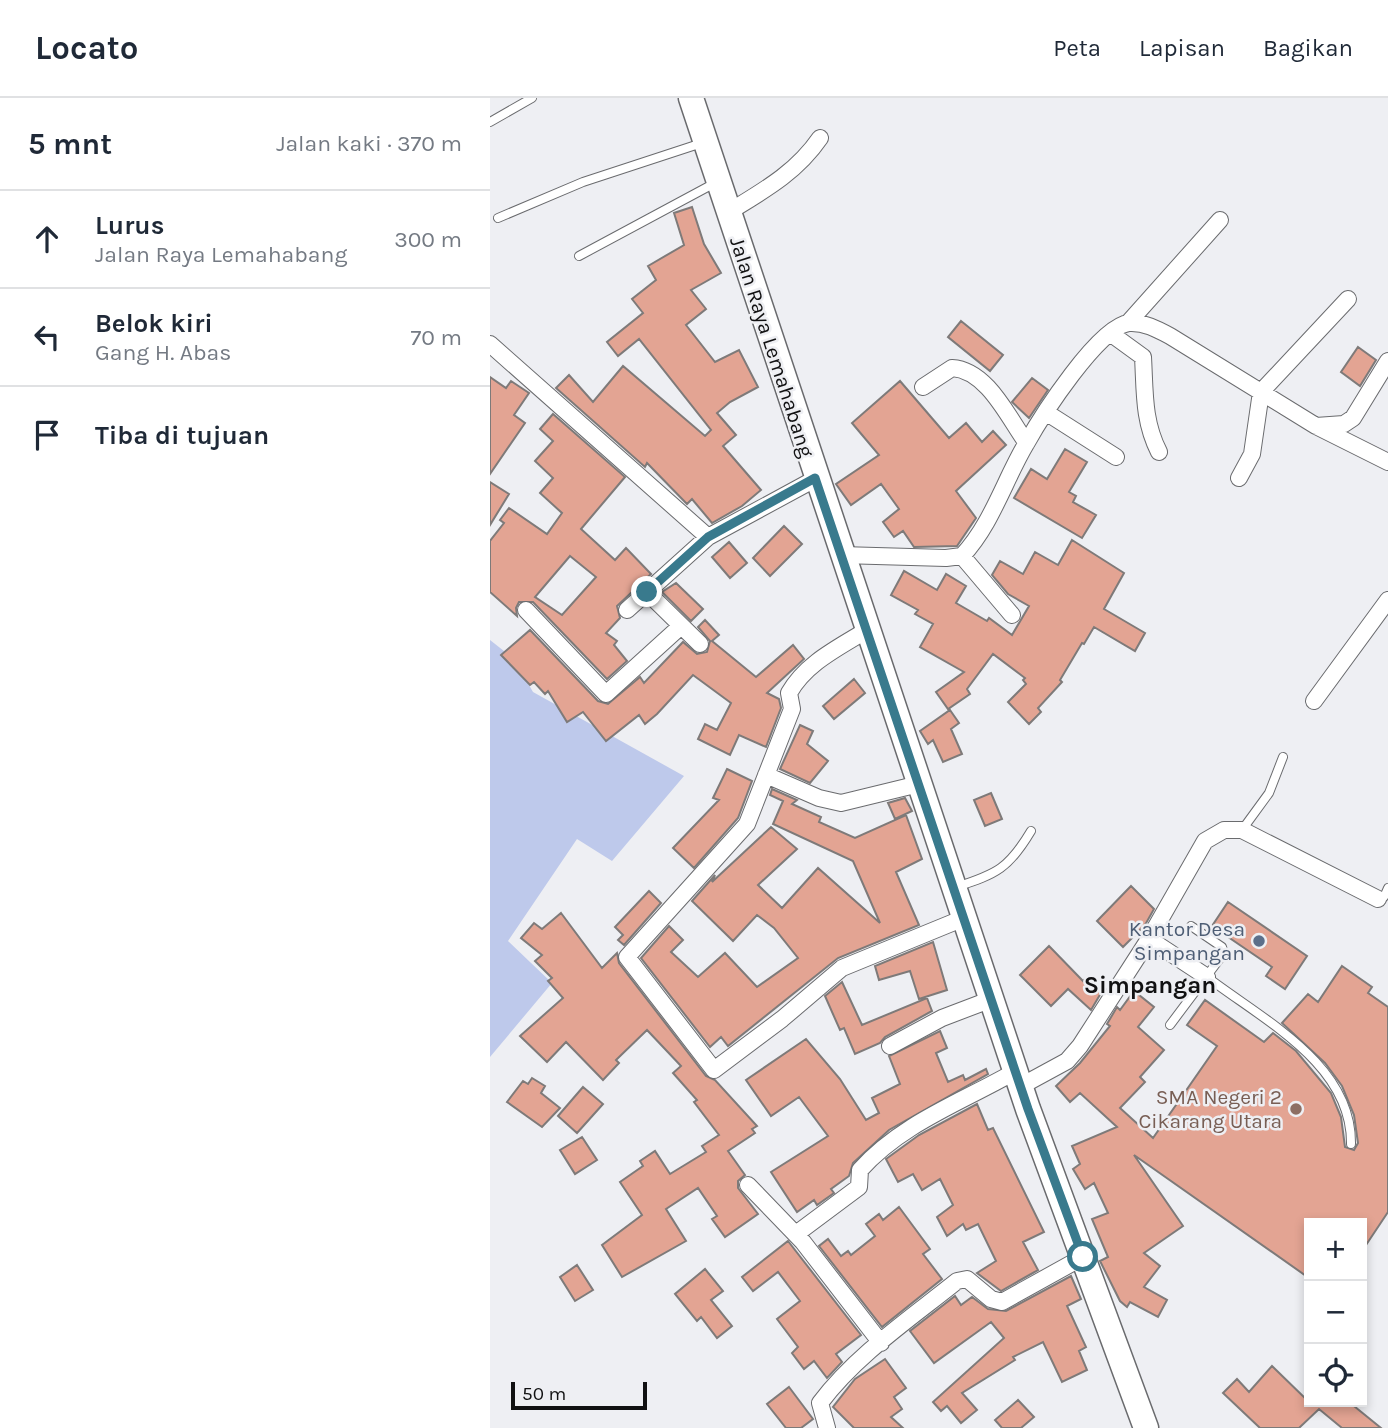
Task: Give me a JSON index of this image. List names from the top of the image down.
{
  "streets": {
    "main road": ["Jalan Raya Lemahabang"]
  },
  "districts": ["Simpangan"],
  "places": ["Kantor Desa Simpangan", "SMA Negeri 2 Cikarang Utara"],
  "scale_bar": "50 m",
  "page": {
    "header": "Locato",
    "nav": ["Peta", "Lapisan", "Bagikan"],
    "heading": ["5 mnt", "Jalan kaki · 370 m"],
    "list": [
      ["Lurus", "Jalan Raya Lemahabang", "300 m"],
      ["Belok kiri", "Gang H. Abas", "70 m"],
      "Tiba di tujuan"
    ],
    "map_buttons": ["+", "−"],
    "scale": "50 m"
  }
}
